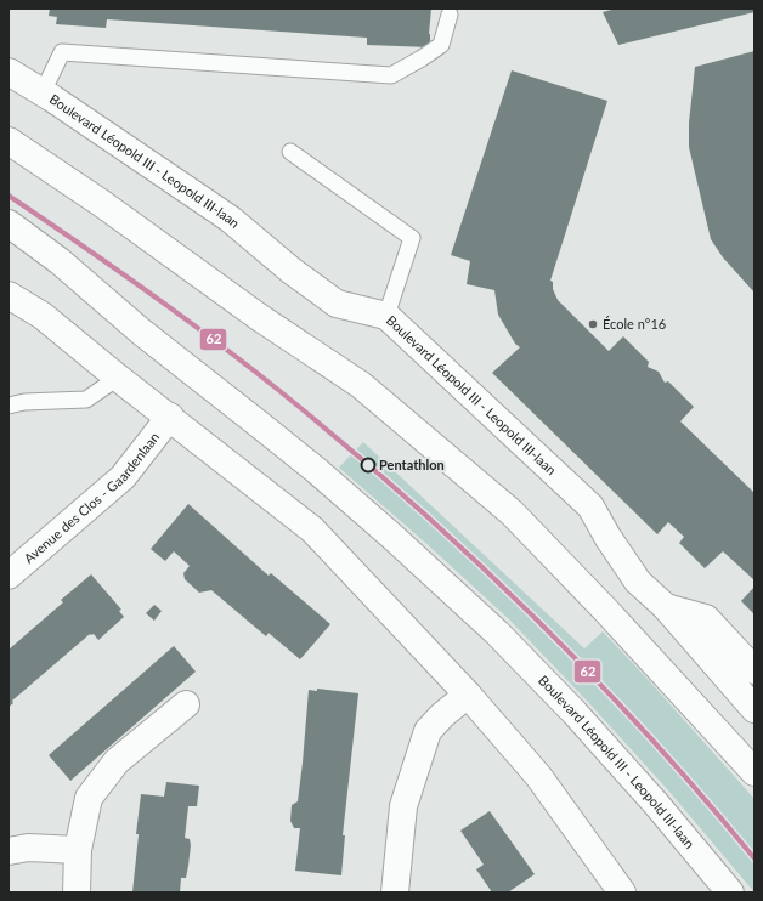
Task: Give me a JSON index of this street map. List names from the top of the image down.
{
  "streets": {
    "street": ["Boulevard Léopold III - Leopold III-laan", "Avenue des Clos - Gaardenlaan"]
  },
  "places": ["École n°16", "Pentathlon"],
  "lines": ["transit line 62"]
}
